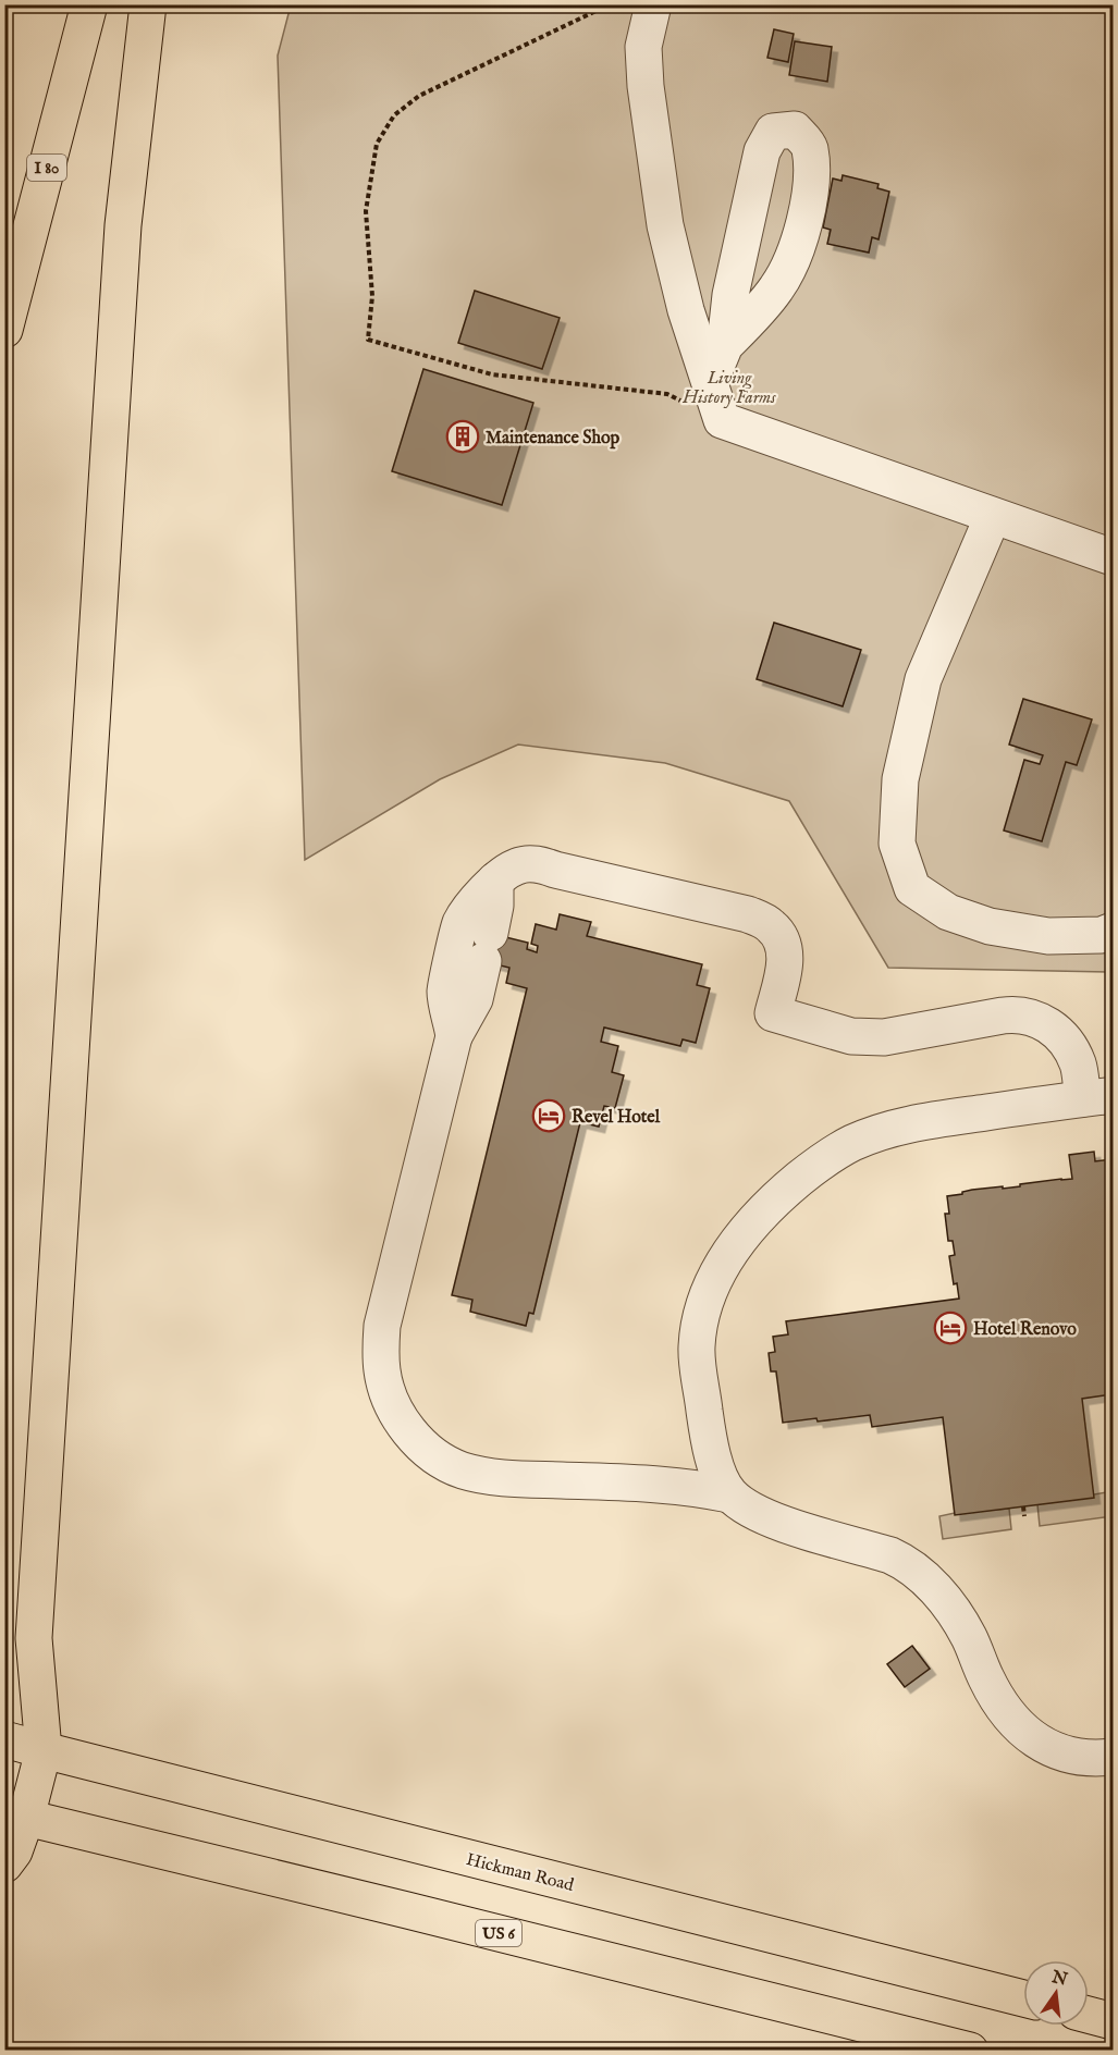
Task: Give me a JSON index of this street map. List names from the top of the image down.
{
  "streets": {
    "main road": ["I 80", "Hickman Road", "US 6"]
  },
  "parks": ["Living History Farms"],
  "places": {
    "building": ["Maintenance Shop"],
    "hotel": ["Revel Hotel", "Hotel Renovo"]
  },
  "north": "top"
}
